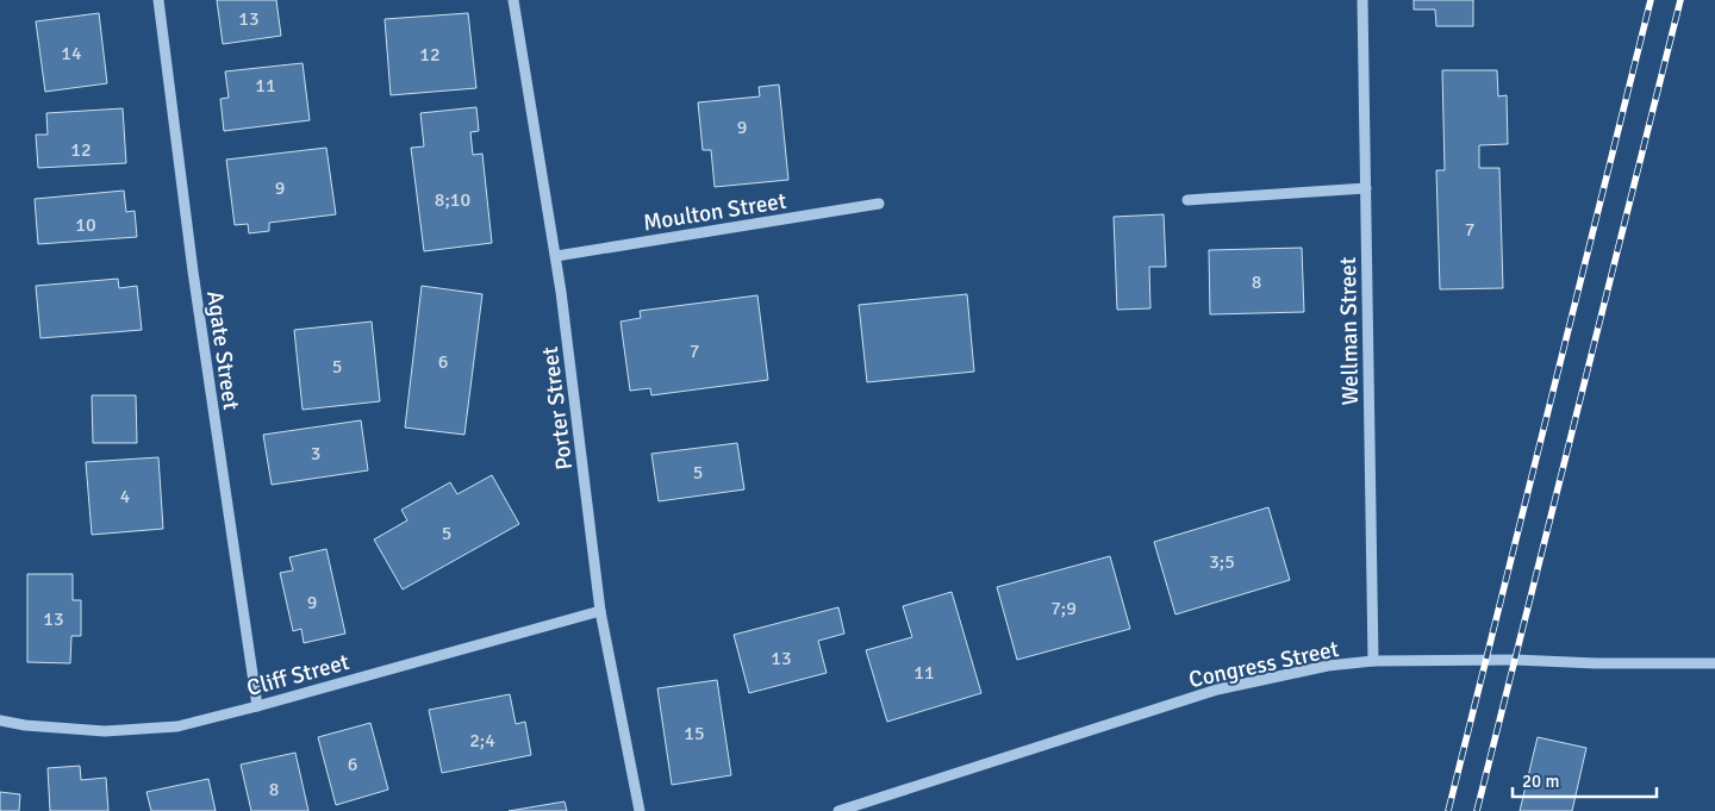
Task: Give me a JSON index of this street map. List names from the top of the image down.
{
  "streets": {
    "street": [
      "Moulton Street",
      "Wellman Street",
      "Agate Street",
      "Porter Street",
      "Congress Street",
      "Cliff Street"
    ]
  },
  "crossings": [
    ["Moulton Street", "Porter Street"],
    ["Wellman Street", "Congress Street"],
    ["Agate Street", "Cliff Street"],
    ["Porter Street", "Cliff Street"]
  ],
  "house_numbers": [
    "13",
    "14",
    "12",
    "11",
    "9",
    "12",
    "9",
    "8;10",
    "10",
    "7",
    "8",
    "7",
    "6",
    "5",
    "3",
    "5",
    "4",
    "5",
    "3;5",
    "9",
    "7;9",
    "13",
    "13",
    "11",
    "15",
    "2;4",
    "6",
    "8"
  ],
  "scale_bar": "20 m"
}
